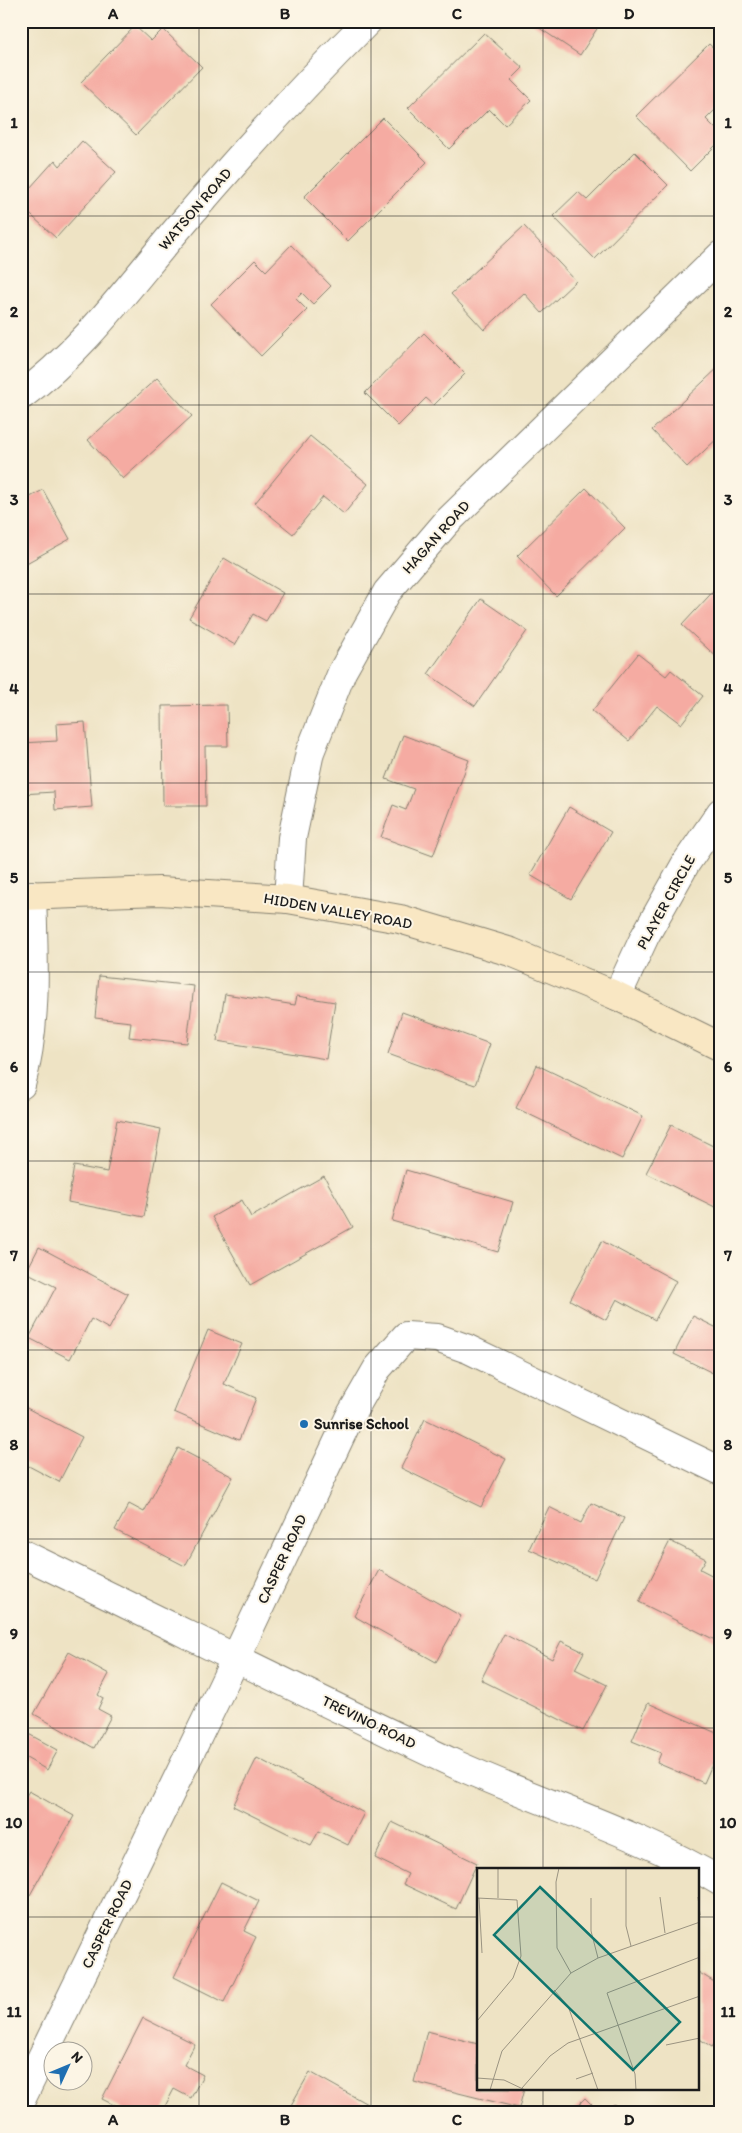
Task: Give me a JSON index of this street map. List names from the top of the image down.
{
  "streets": {
    "street": [
      "WATSON ROAD",
      "HAGAN ROAD",
      "PLAYER CIRCLE",
      "HIDDEN VALLEY ROAD",
      "CASPER ROAD",
      "TREVINO ROAD"
    ]
  },
  "crossings": [
    ["HAGAN ROAD", "HIDDEN VALLEY ROAD"],
    ["PLAYER CIRCLE", "HIDDEN VALLEY ROAD"],
    ["CASPER ROAD", "TREVINO ROAD"]
  ],
  "places": ["Sunrise School"],
  "north": "top right",
  "grid": {
    "columns": [
      "A",
      "B",
      "C",
      "D"
    ],
    "rows": [
      "1",
      "2",
      "3",
      "4",
      "5",
      "6",
      "7",
      "8",
      "9",
      "10",
      "11"
    ]
  }
}
